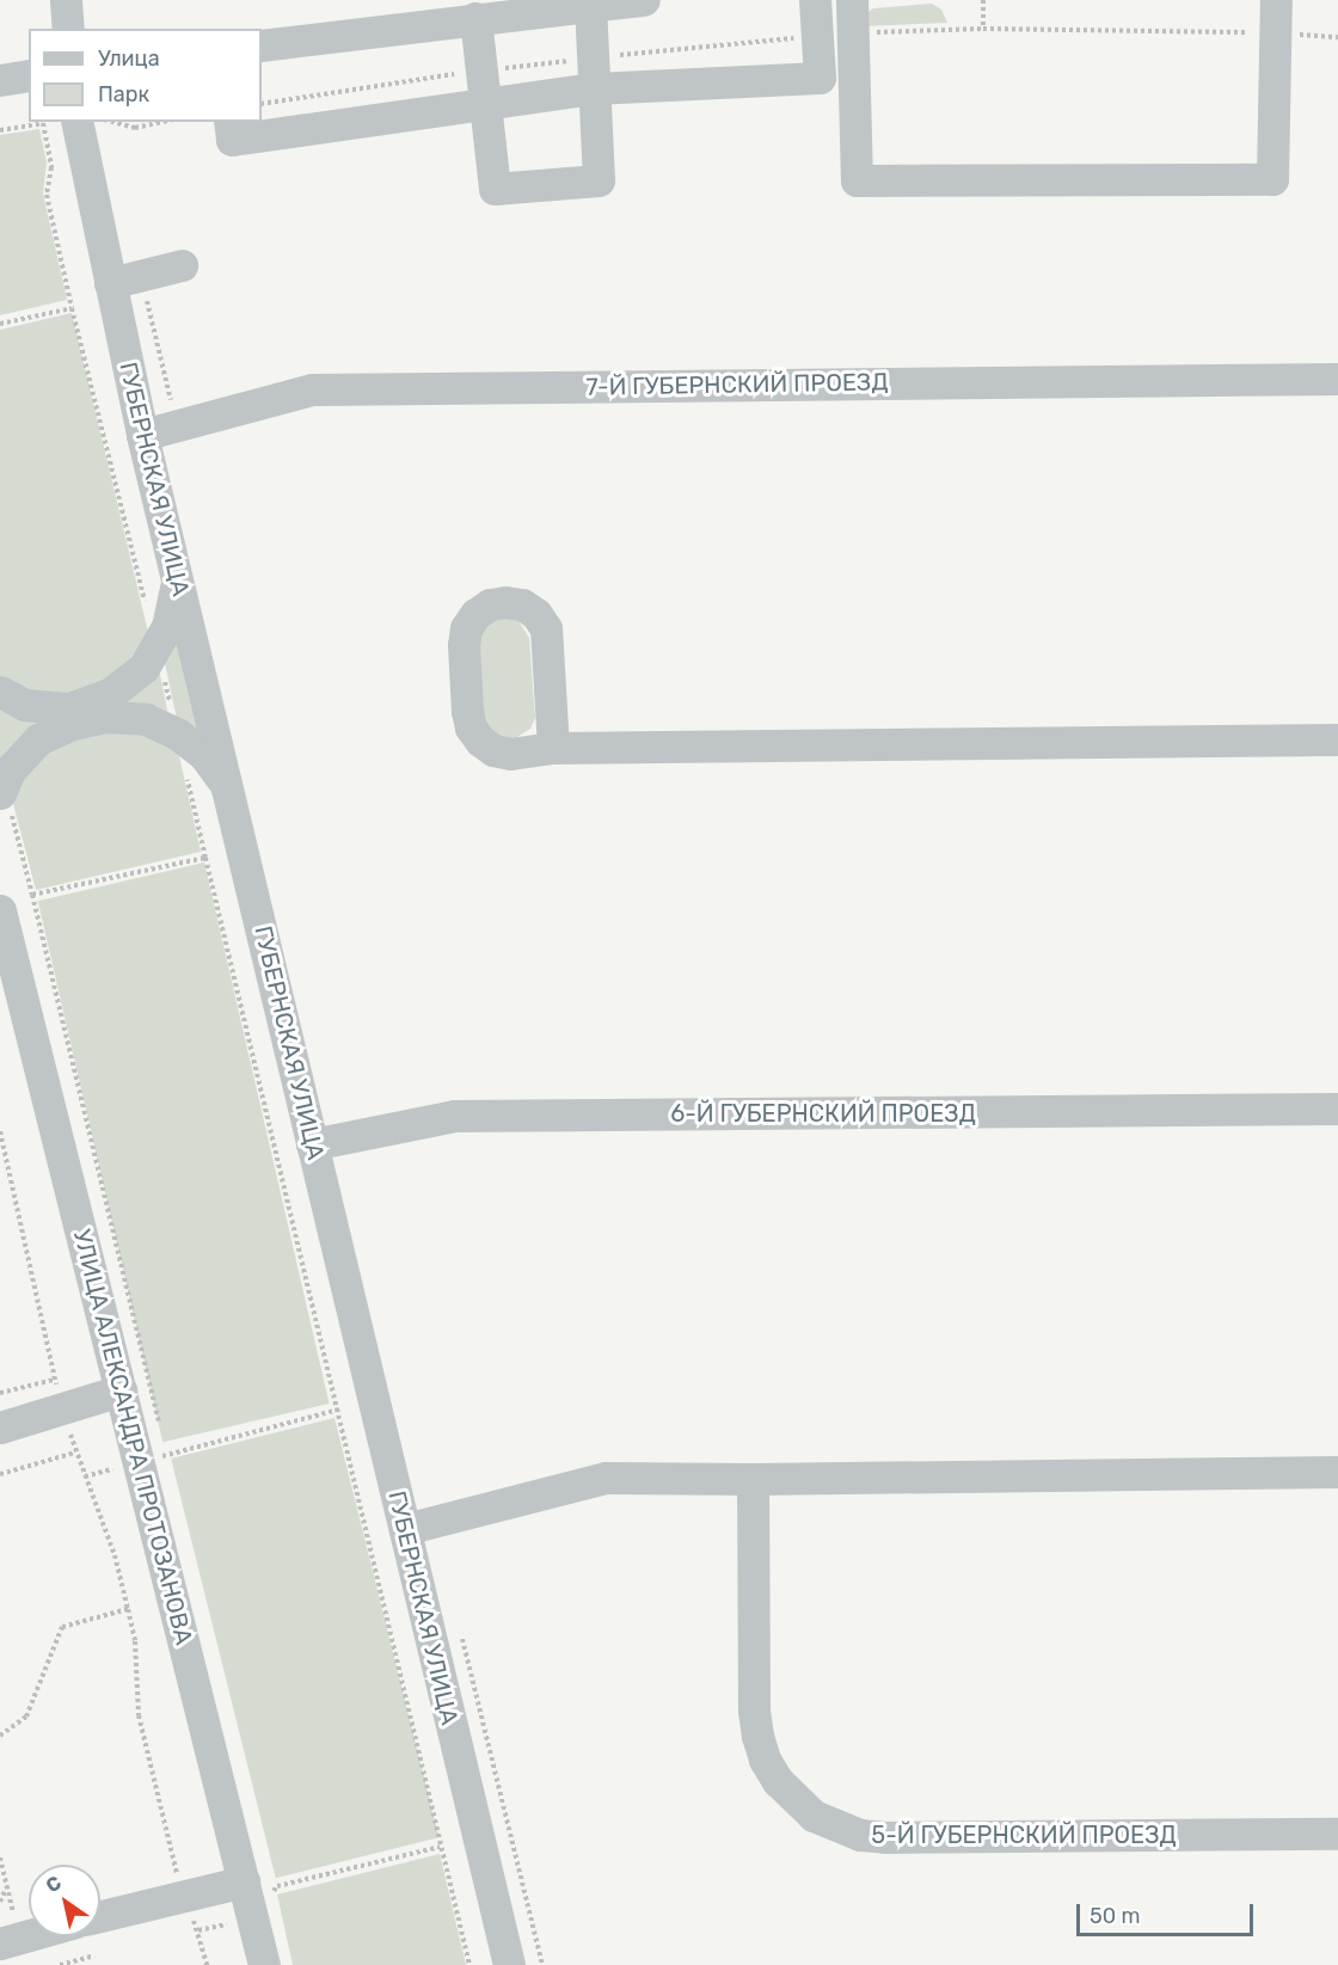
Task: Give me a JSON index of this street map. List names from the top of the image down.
{
  "streets": {
    "street": [
      "7-Й ГУБЕРНСКИЙ ПРОЕЗД",
      "ГУБЕРНСКАЯ УЛИЦА",
      "6-Й ГУБЕРНСКИЙ ПРОЕЗД",
      "УЛИЦА АЛЕКСАНДРА ПРОТОЗАНОВА",
      "5-Й ГУБЕРНСКИЙ ПРОЕЗД"
    ]
  },
  "crossings": [
    ["7-Й ГУБЕРНСКИЙ ПРОЕЗД", "ГУБЕРНСКАЯ УЛИЦА"],
    ["ГУБЕРНСКАЯ УЛИЦА", "6-Й ГУБЕРНСКИЙ ПРОЕЗД"]
  ],
  "legend": ["Улица", "Парк"],
  "scale_bar": "50 m",
  "north": "top left"
}
